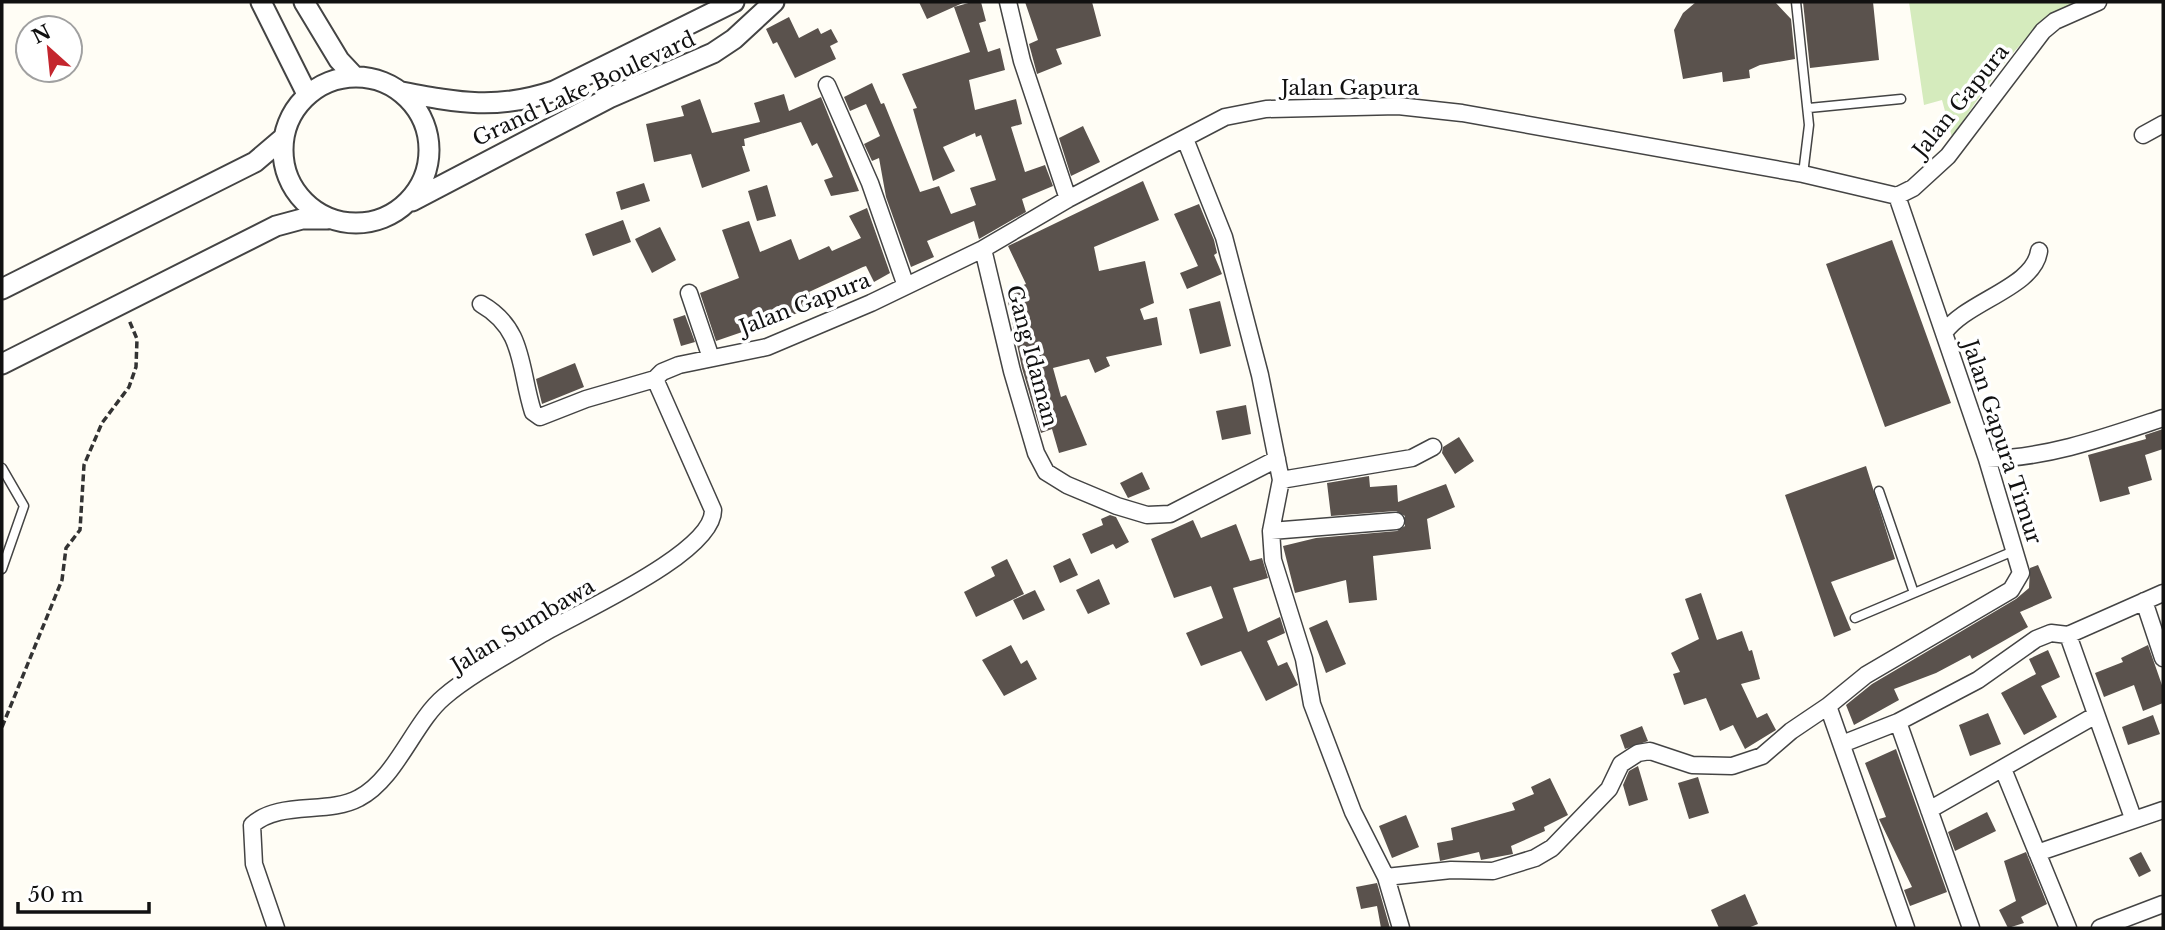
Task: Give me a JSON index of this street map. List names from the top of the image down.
{
  "streets": {
    "street": [
      "Jalan Gapura",
      "Grand Lake Boulevard",
      "Gang Idaman",
      "Jalan Gapura Timur",
      "Jalan Sumbawa"
    ]
  },
  "crossings": [
    ["Jalan Gapura", "Gang Idaman"],
    ["Jalan Gapura", "Jalan Gapura Timur"],
    ["Jalan Gapura", "Jalan Sumbawa"]
  ],
  "scale_bar": "50 m",
  "north": "top left"
}
